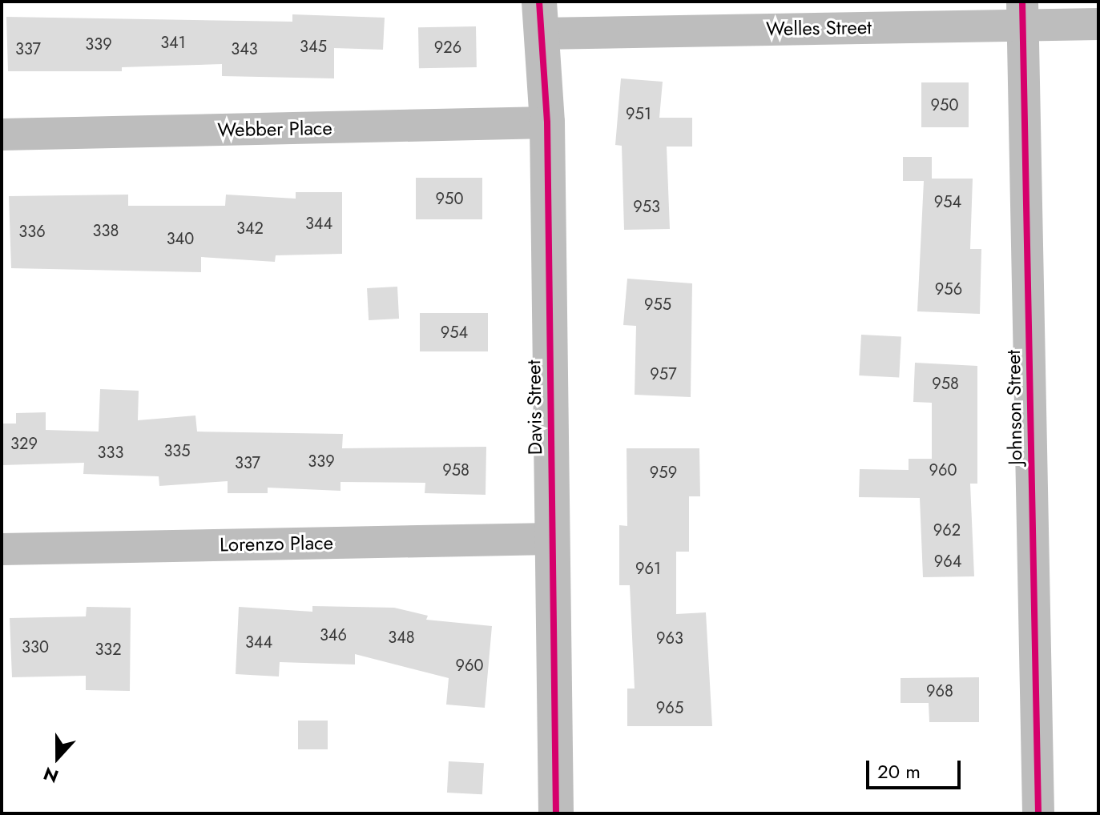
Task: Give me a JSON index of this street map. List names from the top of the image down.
{
  "streets": {
    "street": [
      "Welles Street",
      "Webber Place",
      "Davis Street",
      "Johnson Street",
      "Lorenzo Place"
    ]
  },
  "crossings": [
    ["Welles Street", "Davis Street"],
    ["Welles Street", "Johnson Street"],
    ["Webber Place", "Davis Street"],
    ["Davis Street", "Lorenzo Place"]
  ],
  "house_numbers": [
    "341",
    "339",
    "345",
    "926",
    "337",
    "343",
    "950",
    "951",
    "950",
    "954",
    "953",
    "344",
    "342",
    "338",
    "336",
    "340",
    "956",
    "955",
    "954",
    "957",
    "958",
    "329",
    "335",
    "333",
    "339",
    "337",
    "958",
    "960",
    "959",
    "962",
    "964",
    "961",
    "346",
    "348",
    "963",
    "344",
    "330",
    "332",
    "960",
    "968",
    "965"
  ],
  "scale_bar": "20 m",
  "north": "bottom"
}
